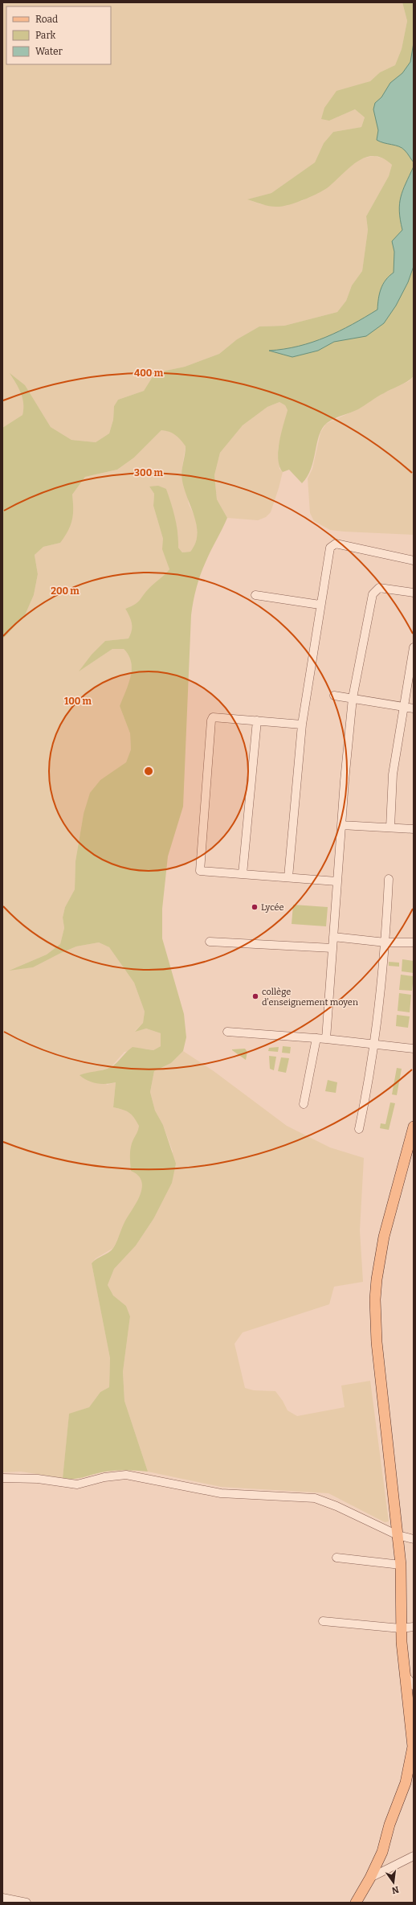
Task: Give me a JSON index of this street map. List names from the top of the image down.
{
  "places": ["Lycée", "collège d'enseignement moyen"],
  "legend": ["Road", "Park", "Water"],
  "north": "bottom",
  "rings": [
    "400 m",
    "300 m",
    "200 m",
    "100 m"
  ]
}
